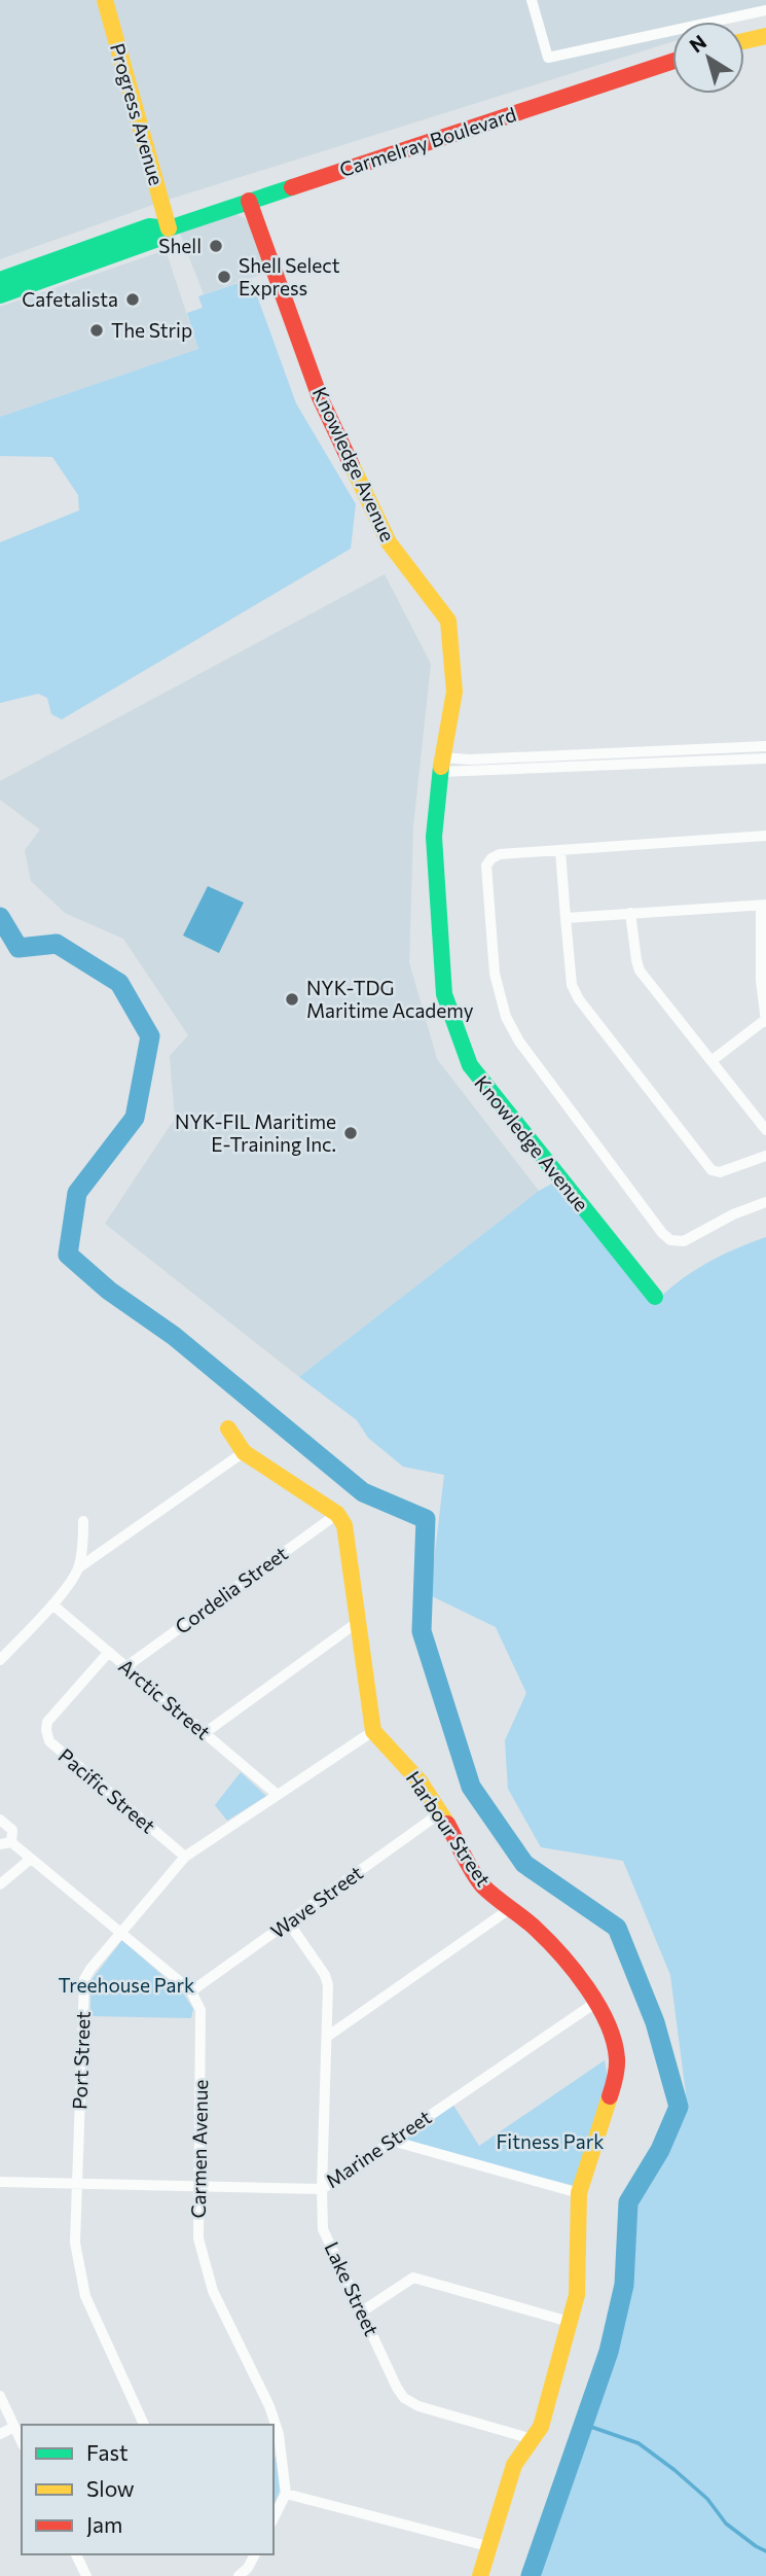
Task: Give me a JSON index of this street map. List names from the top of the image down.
{
  "streets": {
    "street": [
      "Progress Avenue",
      "Carmelray Boulevard",
      "Knowledge Avenue",
      "Cordelia Street",
      "Arctic Street",
      "Pacific Street",
      "Harbour Street",
      "Wave Street",
      "Port Street",
      "Carmen Avenue",
      "Marine Street",
      "Lake Street"
    ]
  },
  "crossings": [
    ["Progress Avenue", "Carmelray Boulevard"],
    ["Carmelray Boulevard", "Knowledge Avenue"],
    ["Cordelia Street", "Arctic Street"],
    ["Arctic Street", "Pacific Street"],
    ["Arctic Street", "Port Street"],
    ["Pacific Street", "Port Street"],
    ["Harbour Street", "Wave Street"],
    ["Harbour Street", "Port Street"],
    ["Harbour Street", "Marine Street"],
    ["Harbour Street", "Lake Street"],
    ["Wave Street", "Carmen Avenue"],
    ["Wave Street", "Lake Street"],
    ["Port Street", "Marine Street"],
    ["Carmen Avenue", "Marine Street"],
    ["Marine Street", "Lake Street"]
  ],
  "parks": ["Treehouse Park", "Fitness Park"],
  "places": [
    "Shell",
    "Shell Select Express",
    "Cafetalista",
    "The Strip",
    "NYK-TDG Maritime Academy",
    "NYK-FIL Maritime E-Training Inc."
  ],
  "legend": ["Fast", "Slow", "Jam"],
  "north": "top left"
}
